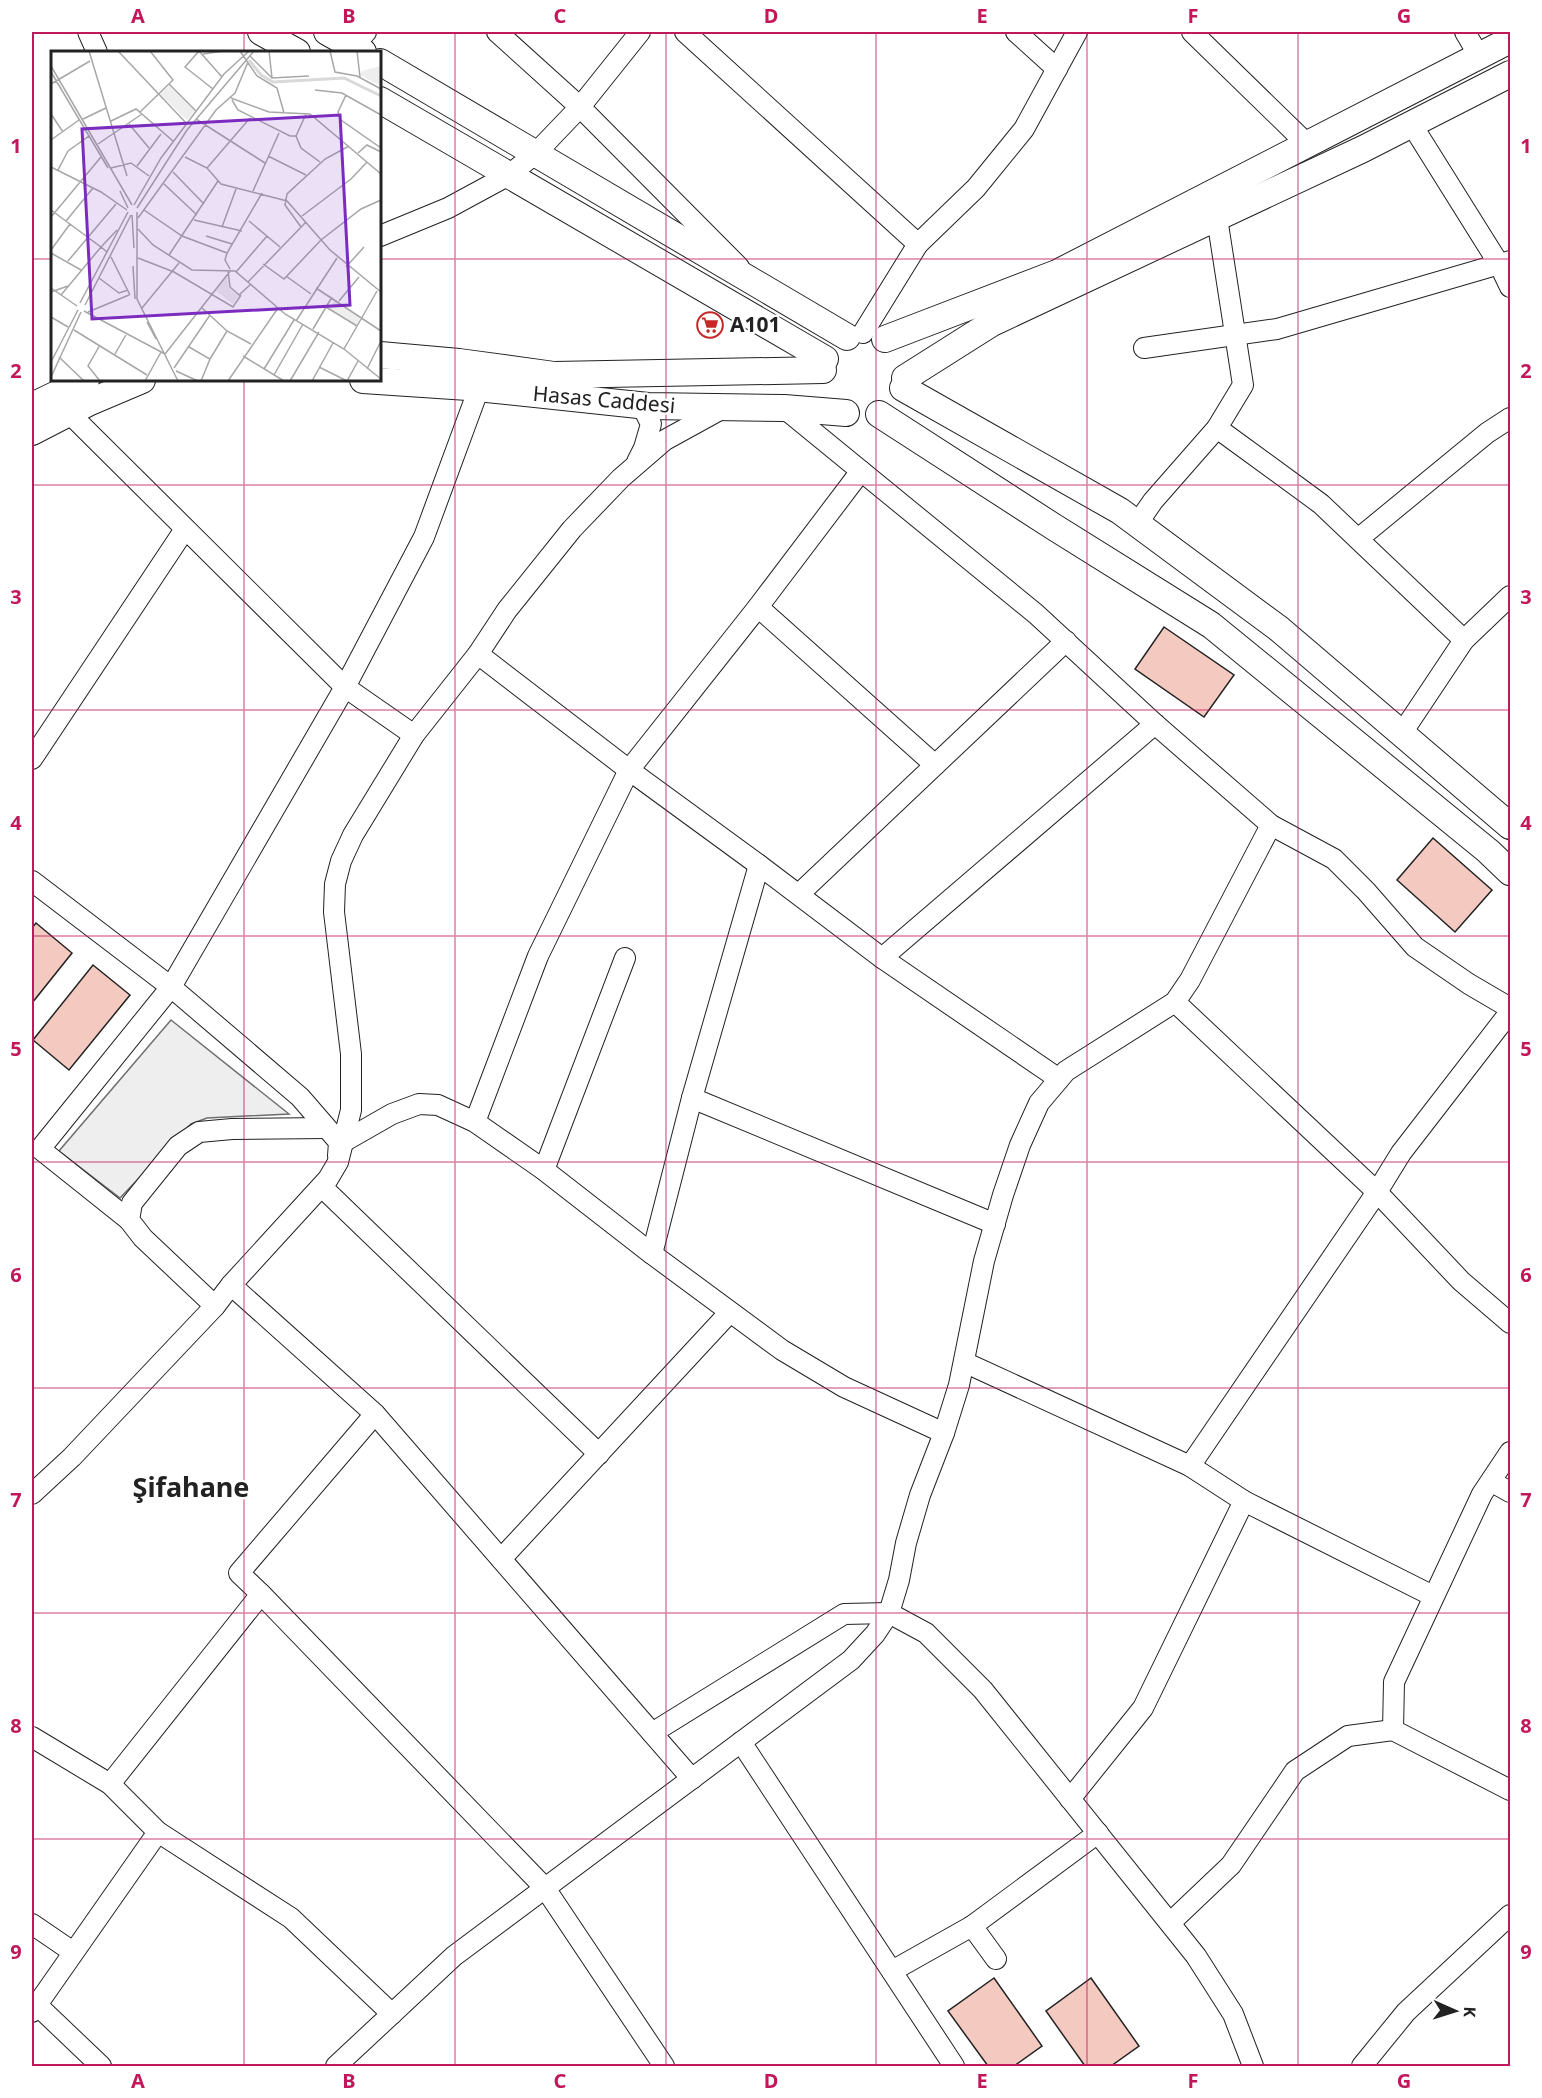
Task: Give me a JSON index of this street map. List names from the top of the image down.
{
  "streets": {
    "main road": ["Hasas Caddesi"]
  },
  "districts": ["Şifahane"],
  "places": {
    "supermarket": ["A101"]
  },
  "north": "right",
  "grid": {
    "columns": [
      "A",
      "B",
      "C",
      "D",
      "E",
      "F",
      "G"
    ],
    "rows": [
      "1",
      "2",
      "3",
      "4",
      "5",
      "6",
      "7",
      "8",
      "9"
    ]
  }
}
